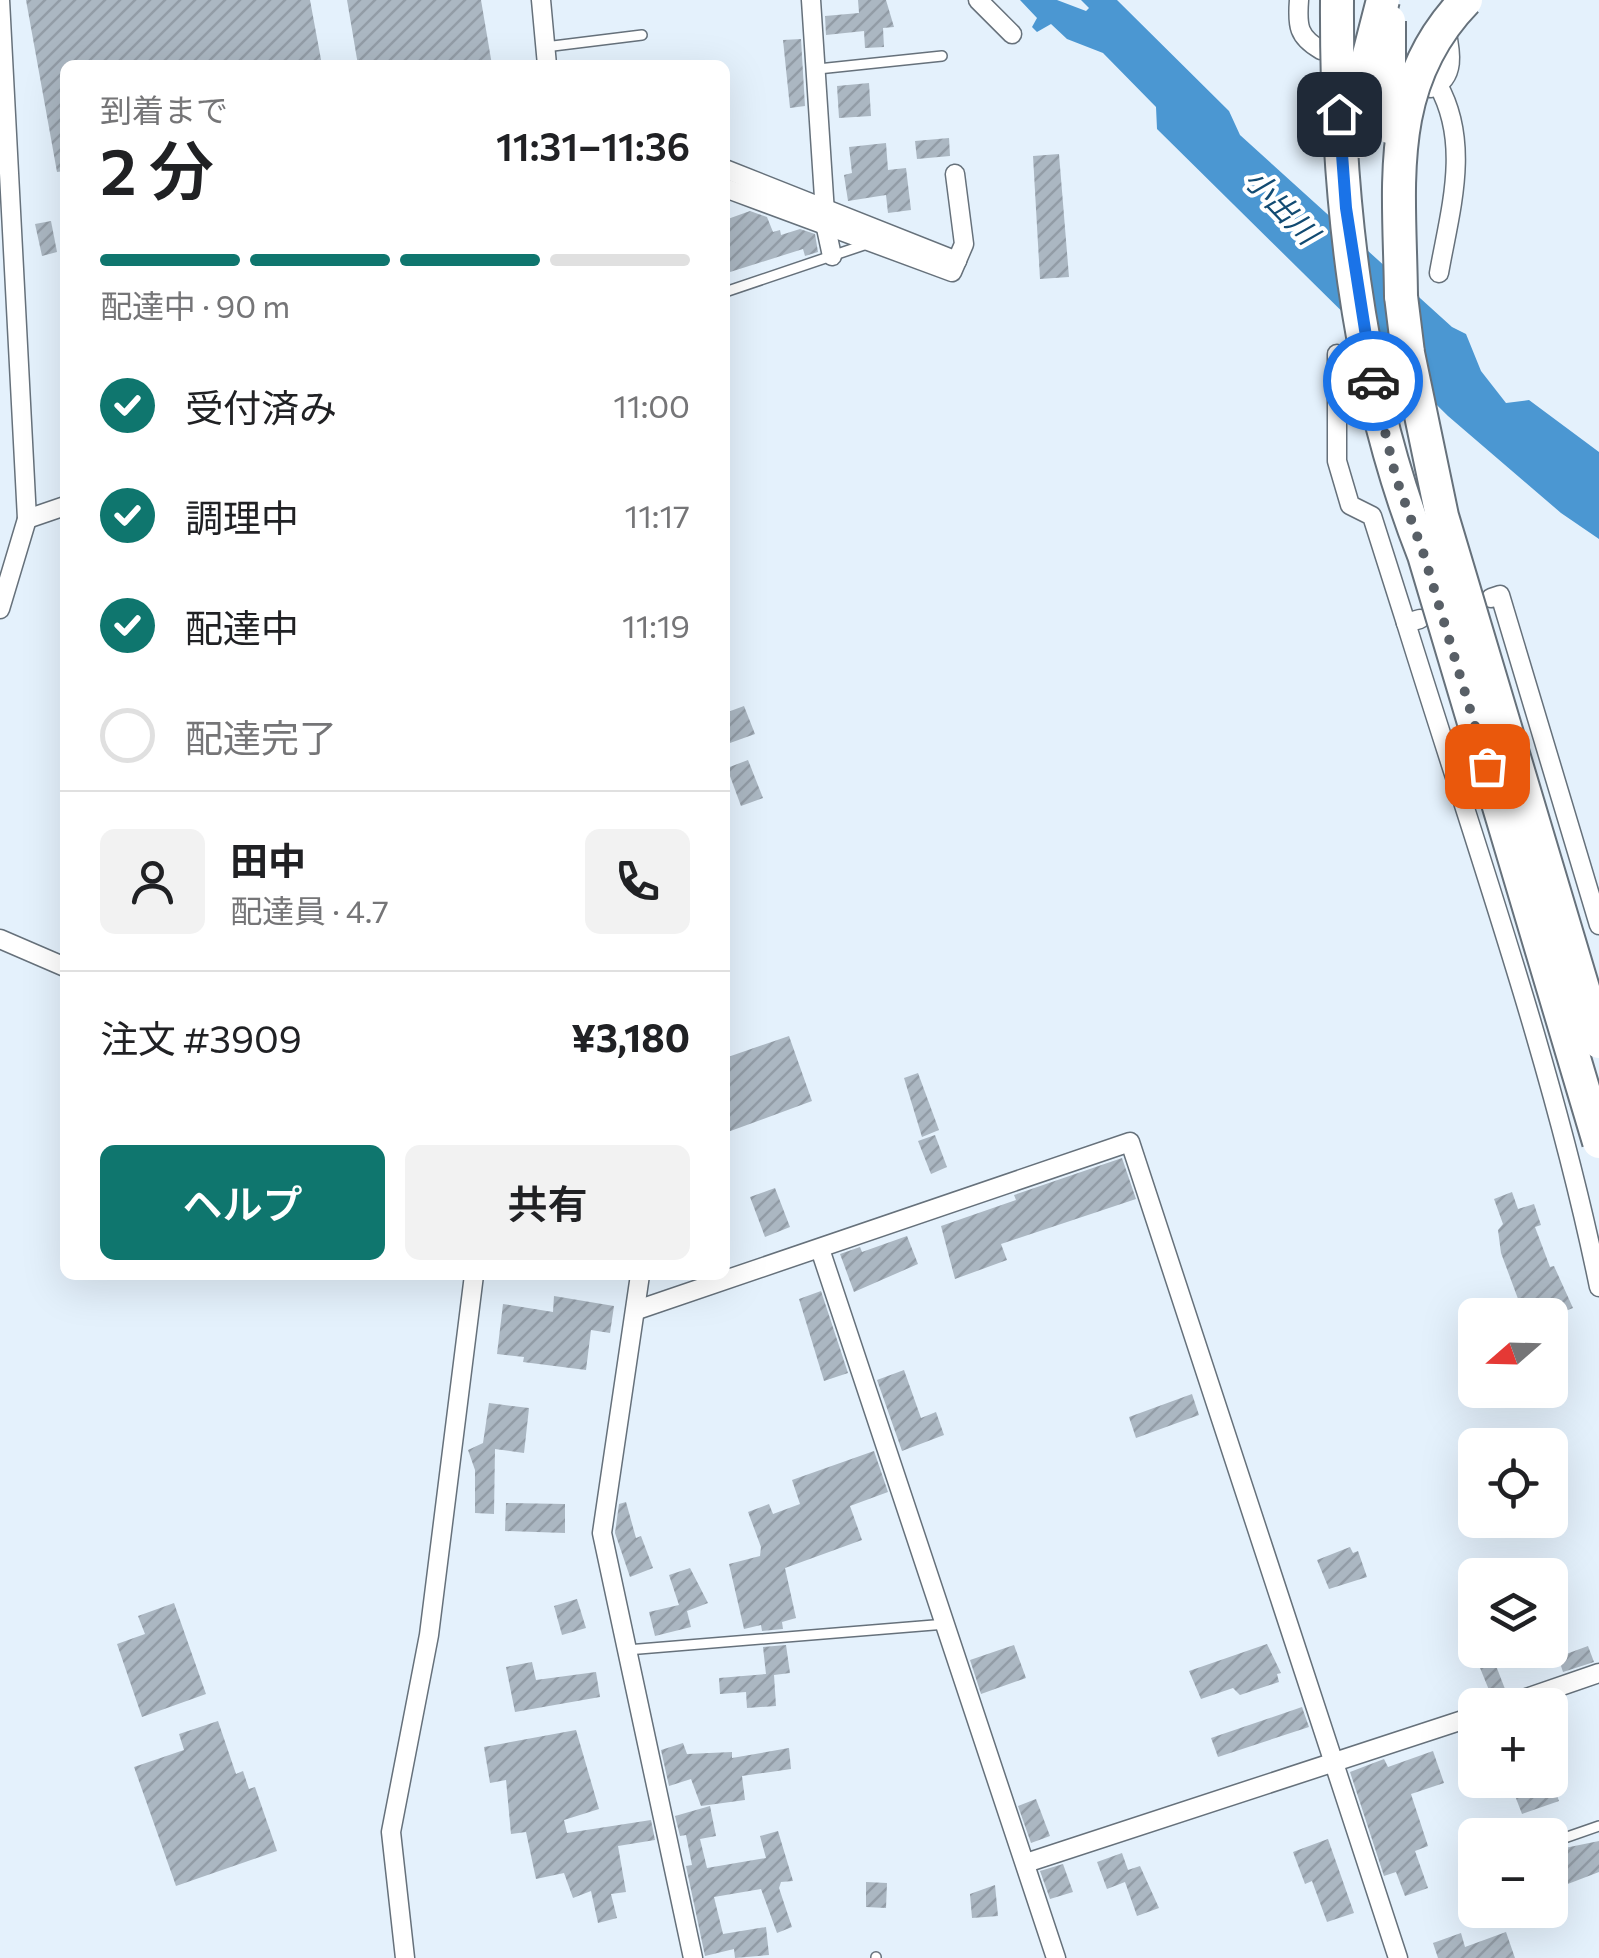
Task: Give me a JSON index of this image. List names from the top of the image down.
{
  "water": ["小出川"],
  "north": "left",
  "page": {
    "heading": ["2 分", "到着まで", "11:31–11:36"],
    "panel": [
      "田中",
      "配達員 · 4.7",
      "注文 #3909",
      "¥3,180"
    ],
    "bar": "配達中 · 90 m",
    "list": [
      ["受付済み", "11:00"],
      ["調理中", "11:17"],
      ["配達中", "11:19"],
      "配達完了"
    ],
    "buttons": ["ヘルプ", "共有"],
    "map_buttons": ["+", "−"]
  }
}
